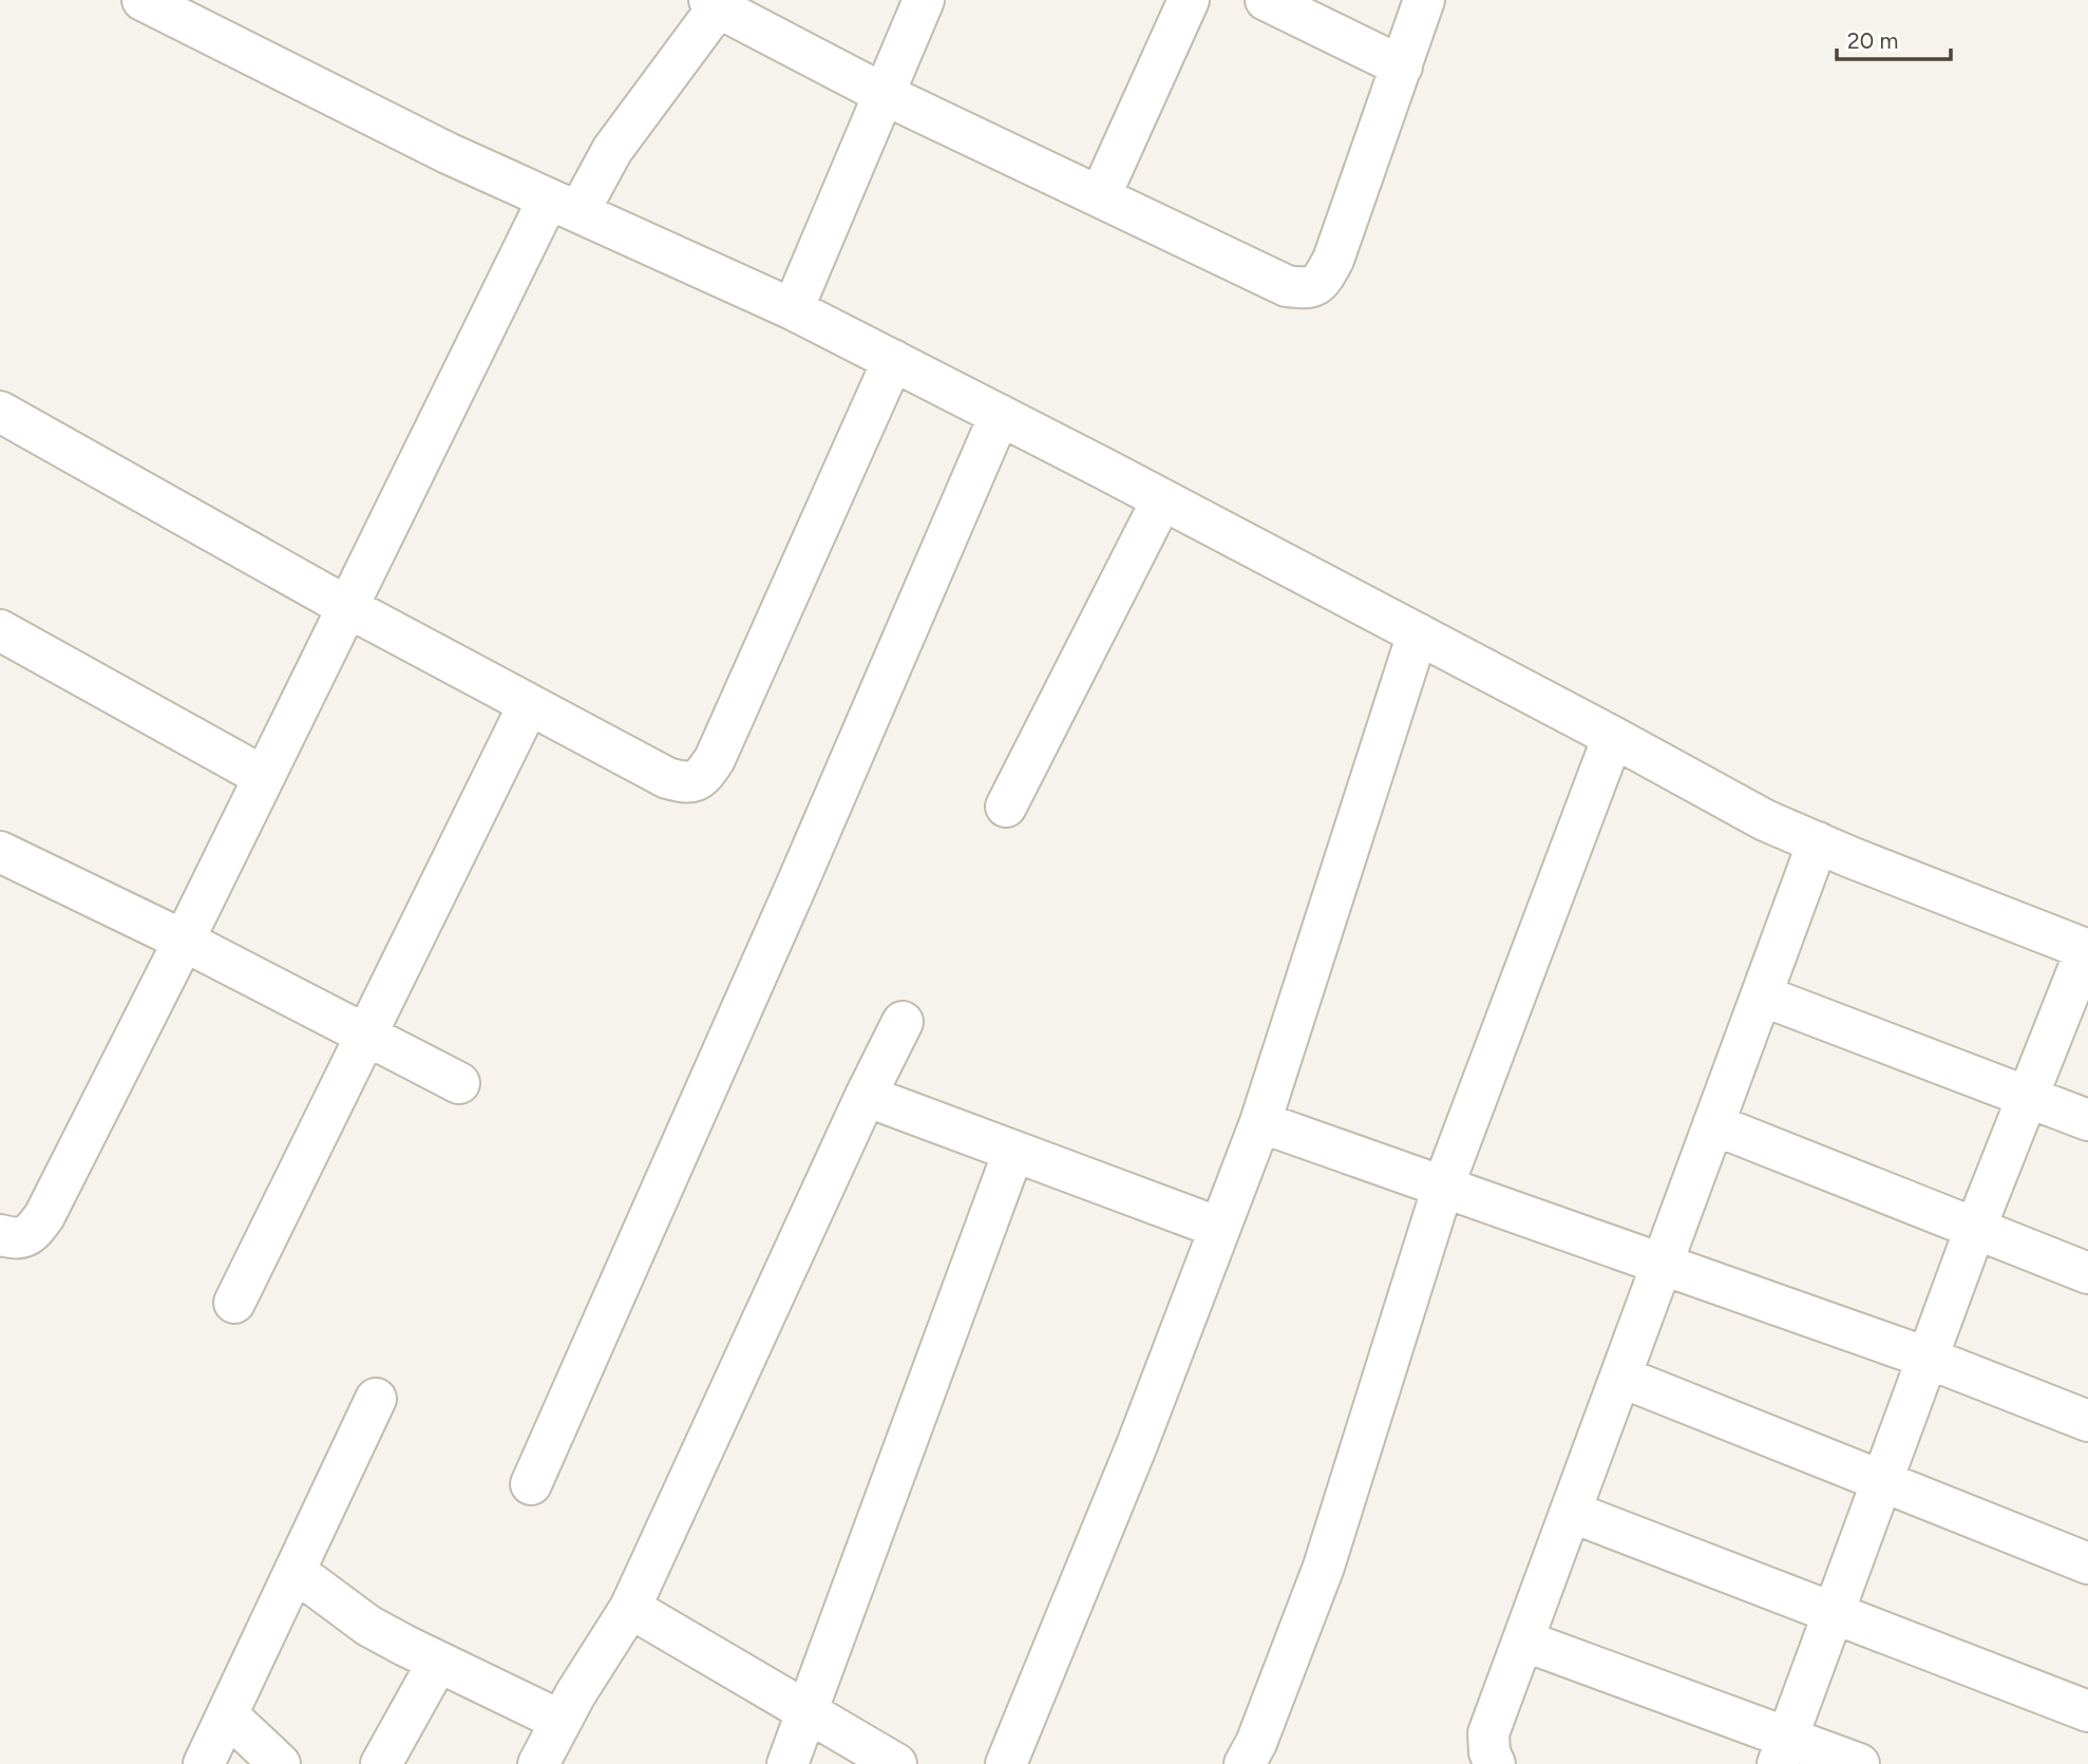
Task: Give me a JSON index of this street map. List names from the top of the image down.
{
  "scale_bar": "20 m"
}
